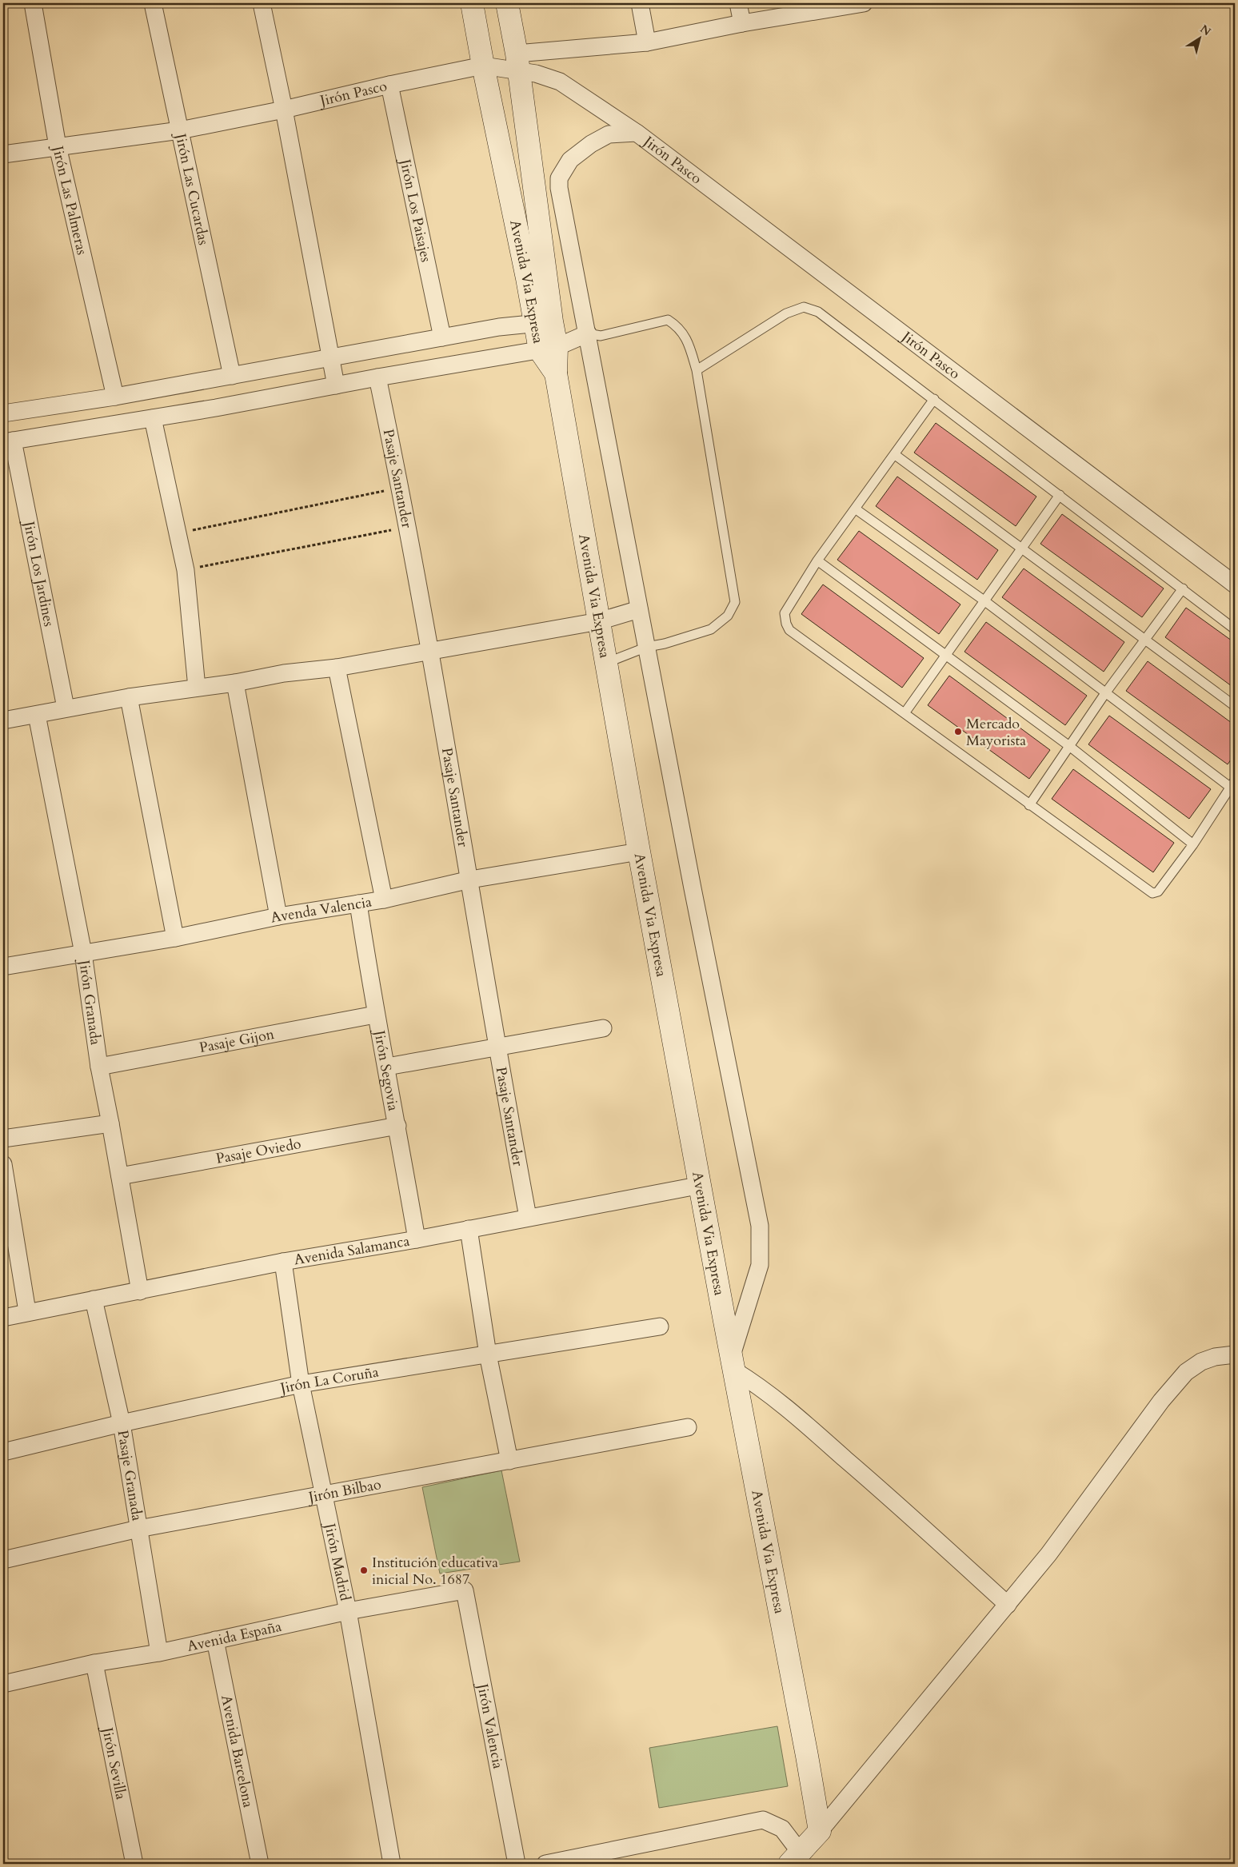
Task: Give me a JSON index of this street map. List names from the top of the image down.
{
  "streets": {
    "main road": ["Avenida Via Expresa"],
    "street": [
      "Jirón Pasco",
      "Jirón Las Cucardas",
      "Jirón Las Palmeras",
      "Jirón Los Paisajes",
      "Pasaje Santander",
      "Jirón Los Jardines",
      "Avenda Valencia",
      "Jirón Granada",
      "Pasaje Gijon",
      "Jirón Segovia",
      "Pasaje Oviedo",
      "Avenida Salamanca",
      "Jirón La Coruña",
      "Pasaje Granada",
      "Jirón Bilbao",
      "Jirón Madrid",
      "Avenida España",
      "Jirón Valencia",
      "Avenida Barcelona",
      "Jirón Sevilla"
    ]
  },
  "crossings": [
    ["Jirón Pasco", "Jirón Las Cucardas"],
    ["Jirón Pasco", "Jirón Las Palmeras"],
    ["Jirón Pasco", "Jirón Los Paisajes"],
    ["Jirón Pasco", "Avenida Via Expresa"],
    ["Avenida Via Expresa", "Avenda Valencia"],
    ["Avenida Via Expresa", "Avenida Salamanca"],
    ["Pasaje Santander", "Avenda Valencia"],
    ["Pasaje Santander", "Avenida Salamanca"],
    ["Avenda Valencia", "Jirón Granada"],
    ["Avenda Valencia", "Jirón Segovia"],
    ["Jirón Granada", "Pasaje Gijon"],
    ["Jirón Granada", "Pasaje Oviedo"],
    ["Jirón Granada", "Avenida Salamanca"],
    ["Pasaje Gijon", "Jirón Segovia"],
    ["Jirón Segovia", "Pasaje Oviedo"],
    ["Jirón Segovia", "Avenida Salamanca"],
    ["Avenida Salamanca", "Pasaje Granada"],
    ["Avenida Salamanca", "Jirón Madrid"],
    ["Jirón La Coruña", "Pasaje Granada"],
    ["Jirón La Coruña", "Jirón Madrid"],
    ["Pasaje Granada", "Jirón Bilbao"],
    ["Pasaje Granada", "Avenida España"],
    ["Jirón Bilbao", "Jirón Madrid"],
    ["Jirón Madrid", "Avenida España"],
    ["Avenida España", "Jirón Valencia"],
    ["Avenida España", "Avenida Barcelona"],
    ["Avenida España", "Jirón Sevilla"]
  ],
  "places": ["Mercado Mayorista", "Institución educativa inicial No. 1687"],
  "north": "top right"
}
